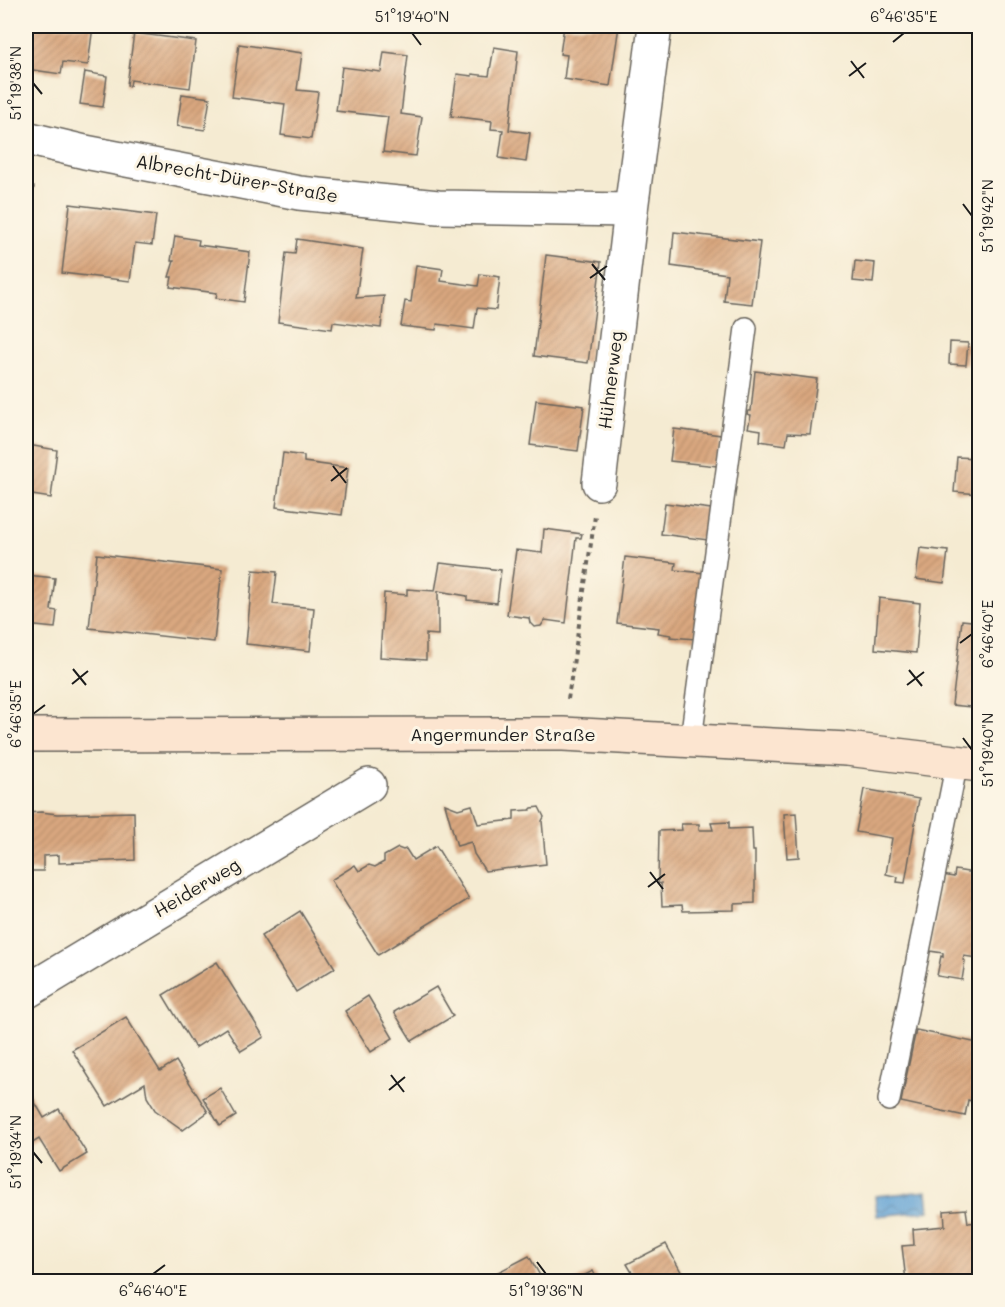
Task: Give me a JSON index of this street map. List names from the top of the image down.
{
  "streets": {
    "main road": ["Angermunder Straße"],
    "street": ["Albrecht-Dürer-Straße", "Hühnerweg", "Heiderweg"]
  },
  "crossings": [
    ["Albrecht-Dürer-Straße", "Hühnerweg"]
  ],
  "coordinates": [
    "51°19'40\"N",
    "6°46'35\"E",
    "51°19'38\"N",
    "51°19'42\"N",
    "6°46'40\"E",
    "51°19'34\"N",
    "51°19'36\"N"
  ]
}
